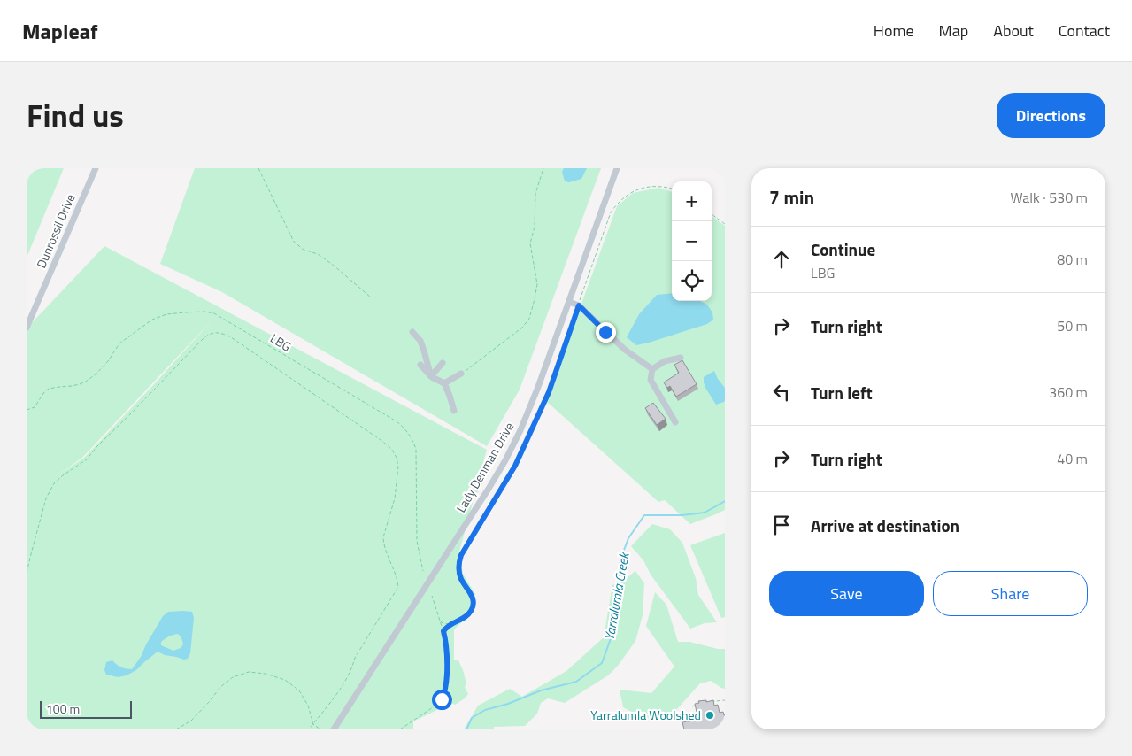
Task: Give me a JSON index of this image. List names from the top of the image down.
{
  "streets": {
    "street": ["Dunrossil Drive", "Lady Denman Drive"],
    "path": ["LBG"]
  },
  "water": ["Yarralumla Creek"],
  "places": ["Yarralumla Woolshed"],
  "scale_bar": "100 m",
  "page": {
    "header": "Mapleaf",
    "nav": [
      "Home",
      "Map",
      "About",
      "Contact"
    ],
    "title": "Find us",
    "buttons": [
      "Directions",
      ["Save", "Share"]
    ],
    "heading": ["7 min", "Walk · 530 m"],
    "map_buttons": ["+", "−"],
    "list": [
      ["Continue", "LBG", "80 m"],
      ["Turn right", "50 m"],
      ["Turn left", "360 m"],
      ["Turn right", "40 m"],
      "Arrive at destination"
    ],
    "scale": "100 m"
  }
}
